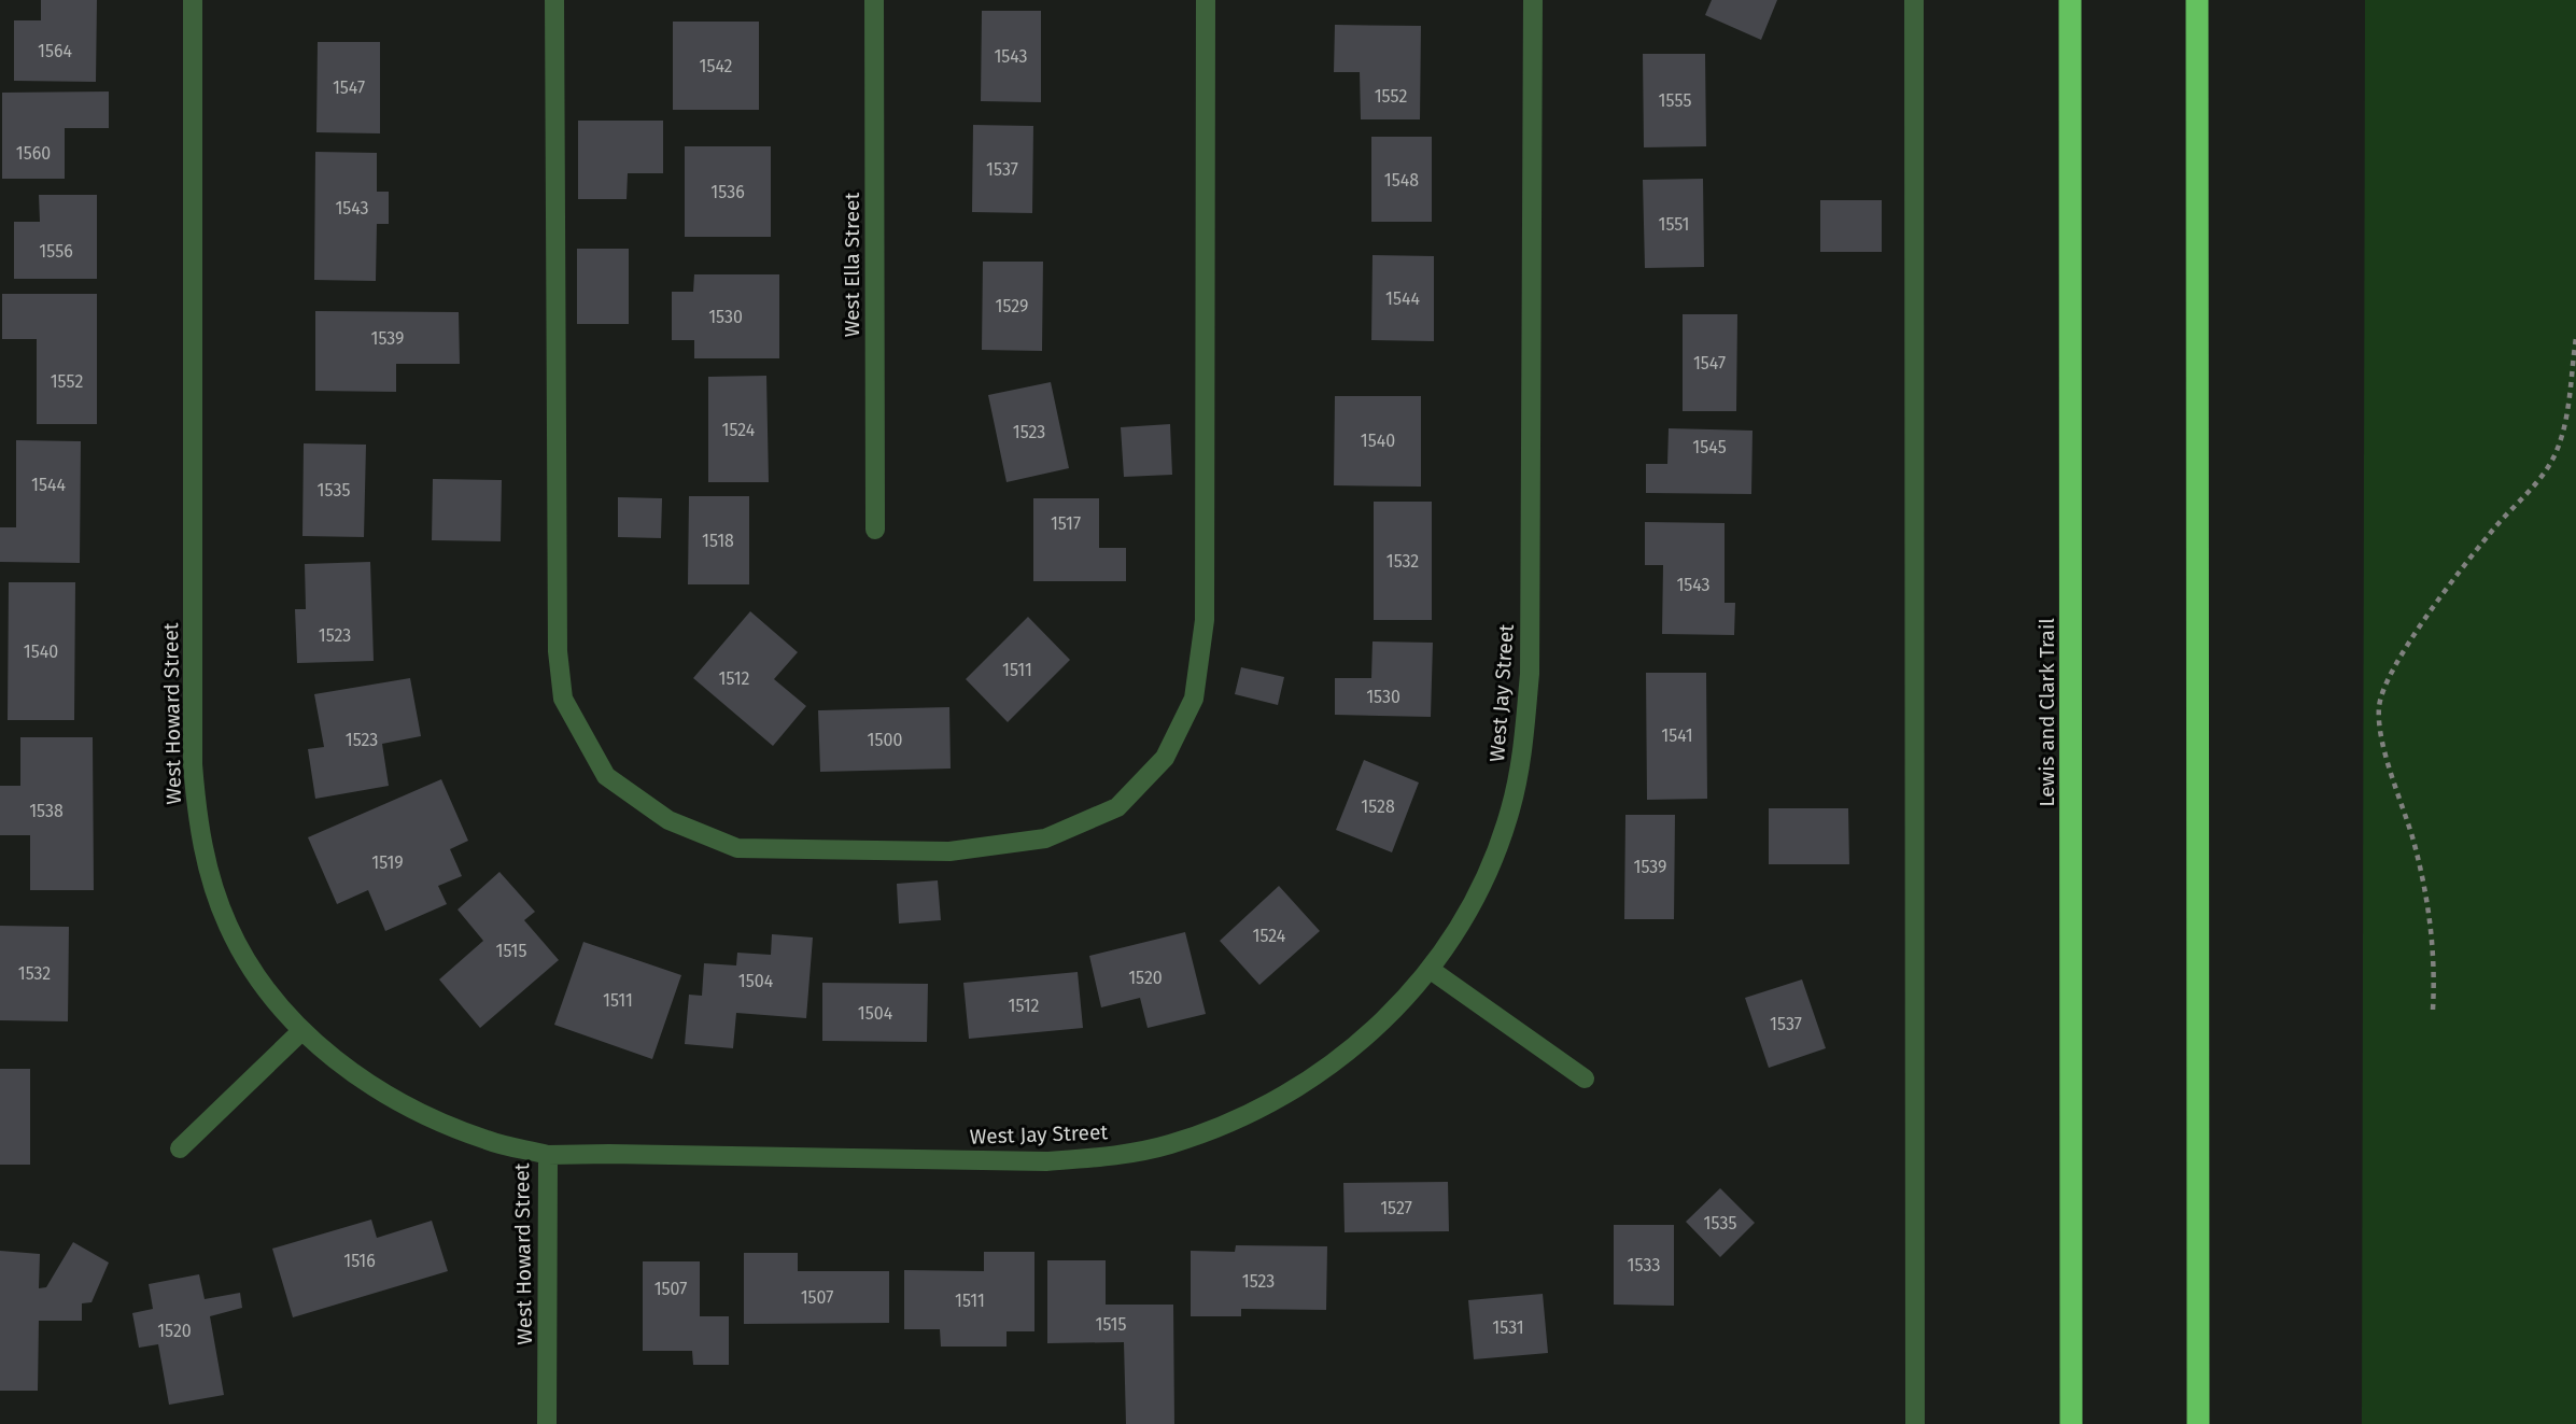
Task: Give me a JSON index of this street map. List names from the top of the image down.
{
  "streets": {
    "highway": ["Lewis and Clark Trail"],
    "street": ["West Ella Street", "West Jay Street", "West Howard Street"]
  },
  "crossings": [
    ["West Jay Street", "West Howard Street"]
  ],
  "house_numbers": [
    "1564",
    "1543",
    "1542",
    "1547",
    "1552",
    "1555",
    "1560",
    "1537",
    "1548",
    "1536",
    "1543",
    "1551",
    "1556",
    "1544",
    "1529",
    "1530",
    "1539",
    "1547",
    "1552",
    "1524",
    "1523",
    "1540",
    "1545",
    "1544",
    "1535",
    "1517",
    "1518",
    "1532",
    "1543",
    "1523",
    "1540",
    "1511",
    "1512",
    "1530",
    "1541",
    "1523",
    "1500",
    "1528",
    "1538",
    "1519",
    "1539",
    "1524",
    "1515",
    "1532",
    "1520",
    "1504",
    "1511",
    "1512",
    "1504",
    "1537",
    "1527",
    "1535",
    "1516",
    "1533",
    "1523",
    "1507",
    "1507",
    "1511",
    "1515",
    "1531",
    "1520"
  ]
}
